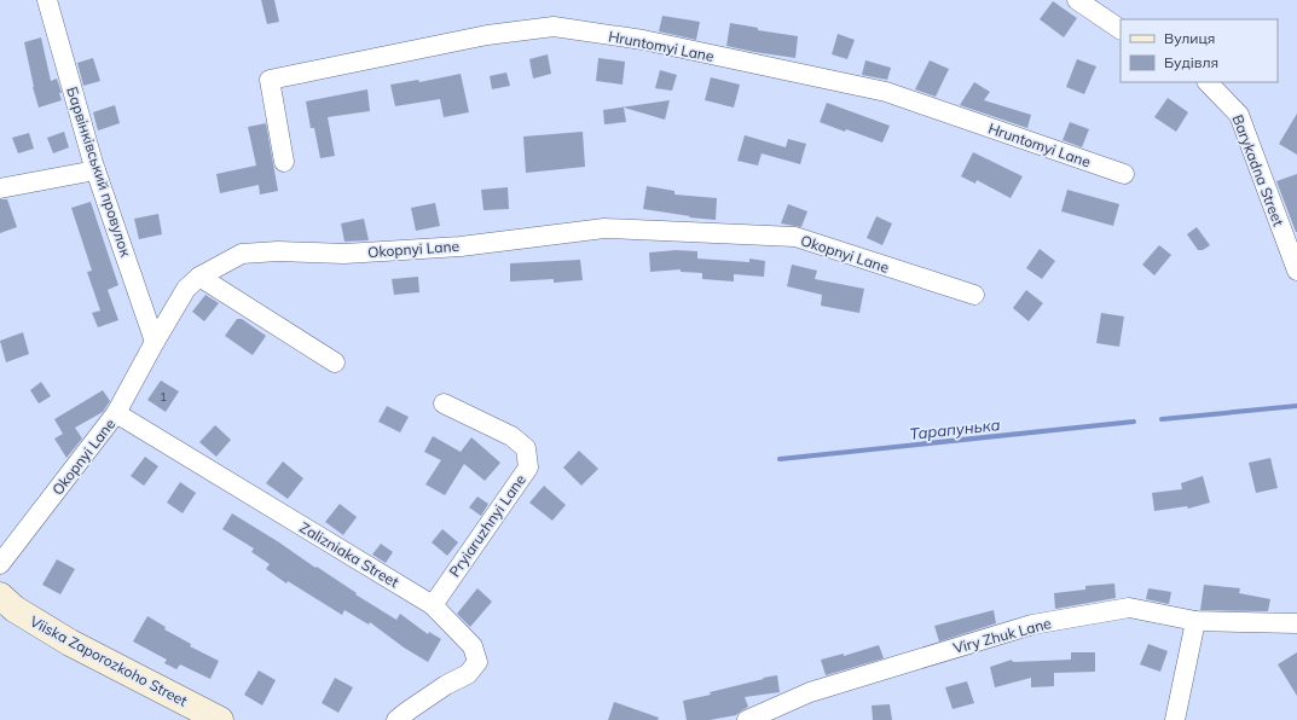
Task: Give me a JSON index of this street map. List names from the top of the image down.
{
  "streets": {
    "street": [
      "Hruntomyi Lane",
      "Barykadna Street",
      "Барвінківський провулок",
      "Okopnyi Lane",
      "Pryiaruzhnyi Lane",
      "Zalizniaka Street",
      "Viry Zhuk Lane",
      "Viiska Zaporozkoho Street"
    ]
  },
  "crossings": [
    ["Барвінківський провулок", "Okopnyi Lane"],
    ["Okopnyi Lane", "Zalizniaka Street"],
    ["Pryiaruzhnyi Lane", "Zalizniaka Street"]
  ],
  "water": ["Тарапунька"],
  "house_numbers": ["1"],
  "legend": ["Вулиця", "Будівля"]
}
